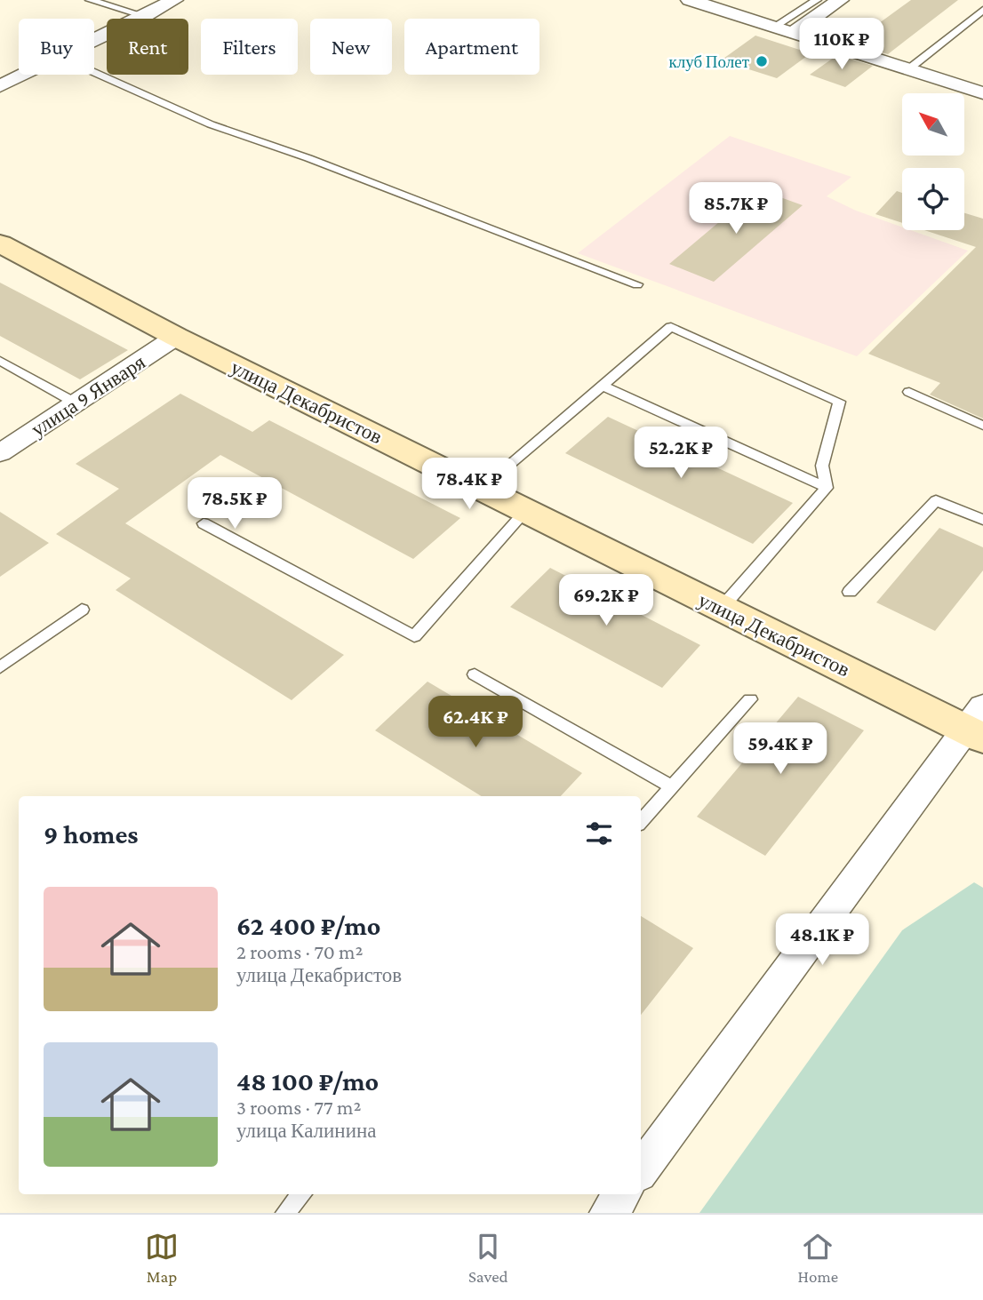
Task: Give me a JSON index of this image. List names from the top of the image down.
{
  "streets": {
    "main road": ["улица Декабристов"],
    "street": ["улица 9 Января"]
  },
  "crossings": [
    ["улица 9 Января", "улица Декабристов"]
  ],
  "places": ["клуб Полет"],
  "north": "top left",
  "page": {
    "price": [
      "110K ₽",
      "85.7K ₽",
      "52.2K ₽",
      "78.4K ₽",
      "78.5K ₽",
      "69.2K ₽",
      "62.4K ₽",
      "59.4K ₽",
      "48.1K ₽"
    ],
    "chip": [
      "Buy",
      "Rent",
      "Filters",
      "New",
      "Apartment"
    ],
    "heading": "9 homes",
    "list": [
      {
        "name": "62 400 ₽/mo",
        "note": "2 rooms · 70 m² · улица Декабристов"
      },
      {
        "name": "48 100 ₽/mo",
        "note": "3 rooms · 77 m² · улица Калинина"
      }
    ],
    "tabs": ["Map", "Saved", "Home"]
  }
}
